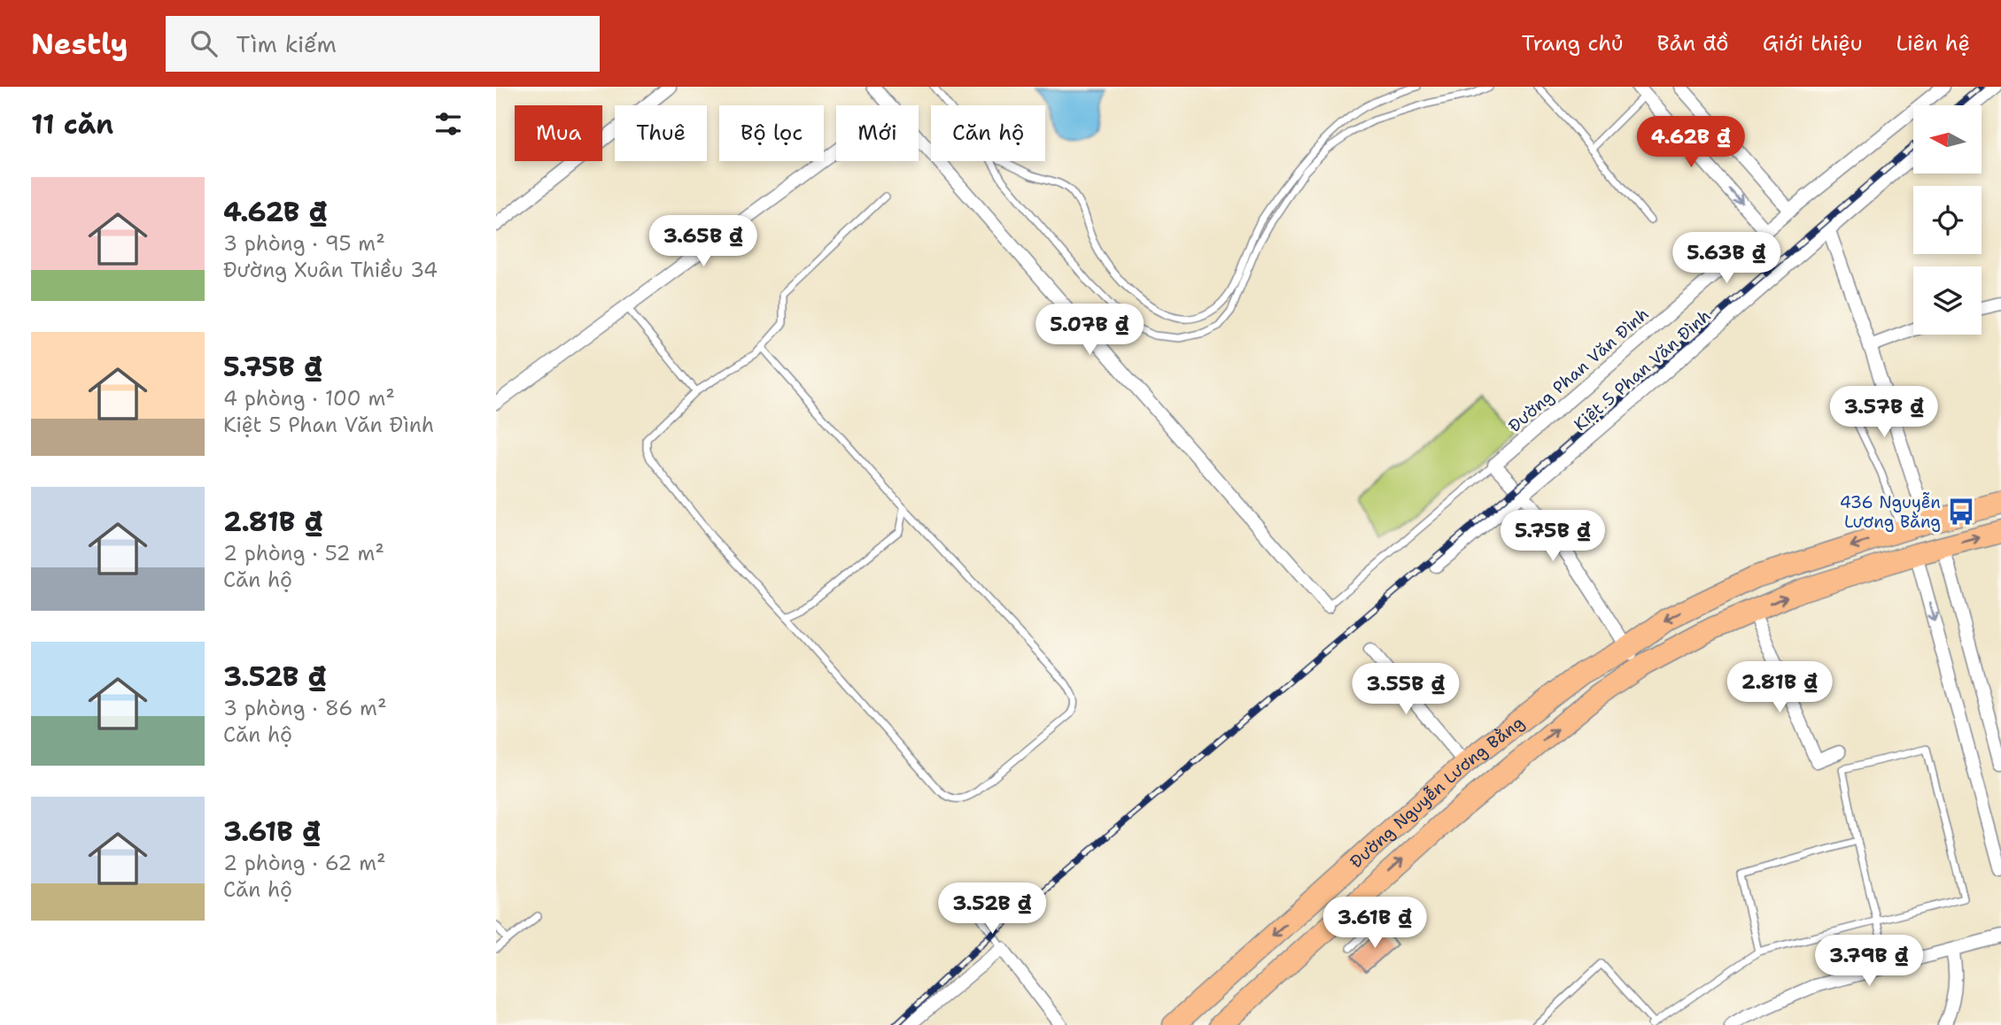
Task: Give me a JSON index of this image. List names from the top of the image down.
{
  "streets": {
    "highway": ["Đường Nguyễn Lương Bằng"],
    "street": ["Đường Phan Văn Đình", "Kiệt 5 Phan Văn Đình"]
  },
  "places": {
    "bus stop": ["436 Nguyễn Lương Bằng"]
  },
  "north": "left",
  "page": {
    "header": "Nestly",
    "search": "Tìm kiếm",
    "nav": [
      "Trang chủ",
      "Bản đồ",
      "Giới thiệu",
      "Liên hệ"
    ],
    "heading": "11 căn",
    "chip": [
      "Mua",
      "Thuê",
      "Bộ lọc",
      "Mới",
      "Căn hộ"
    ],
    "price": [
      "4.62B ₫",
      "3.65B ₫",
      "5.63B ₫",
      "5.07B ₫",
      "3.57B ₫",
      "5.75B ₫",
      "2.81B ₫",
      "3.55B ₫",
      "3.52B ₫",
      "3.61B ₫",
      "3.79B ₫"
    ],
    "list": [
      {
        "name": "4.62B ₫",
        "note": "3 phòng · 95 m² · Đường Xuân Thiều 34"
      },
      {
        "name": "5.75B ₫",
        "note": "4 phòng · 100 m² · Kiệt 5 Phan Văn Đình"
      },
      {
        "name": "2.81B ₫",
        "note": "2 phòng · 52 m² · Căn hộ"
      },
      {
        "name": "3.52B ₫",
        "note": "3 phòng · 86 m² · Căn hộ"
      },
      {
        "name": "3.61B ₫",
        "note": "2 phòng · 62 m² · Căn hộ"
      }
    ]
  }
}
